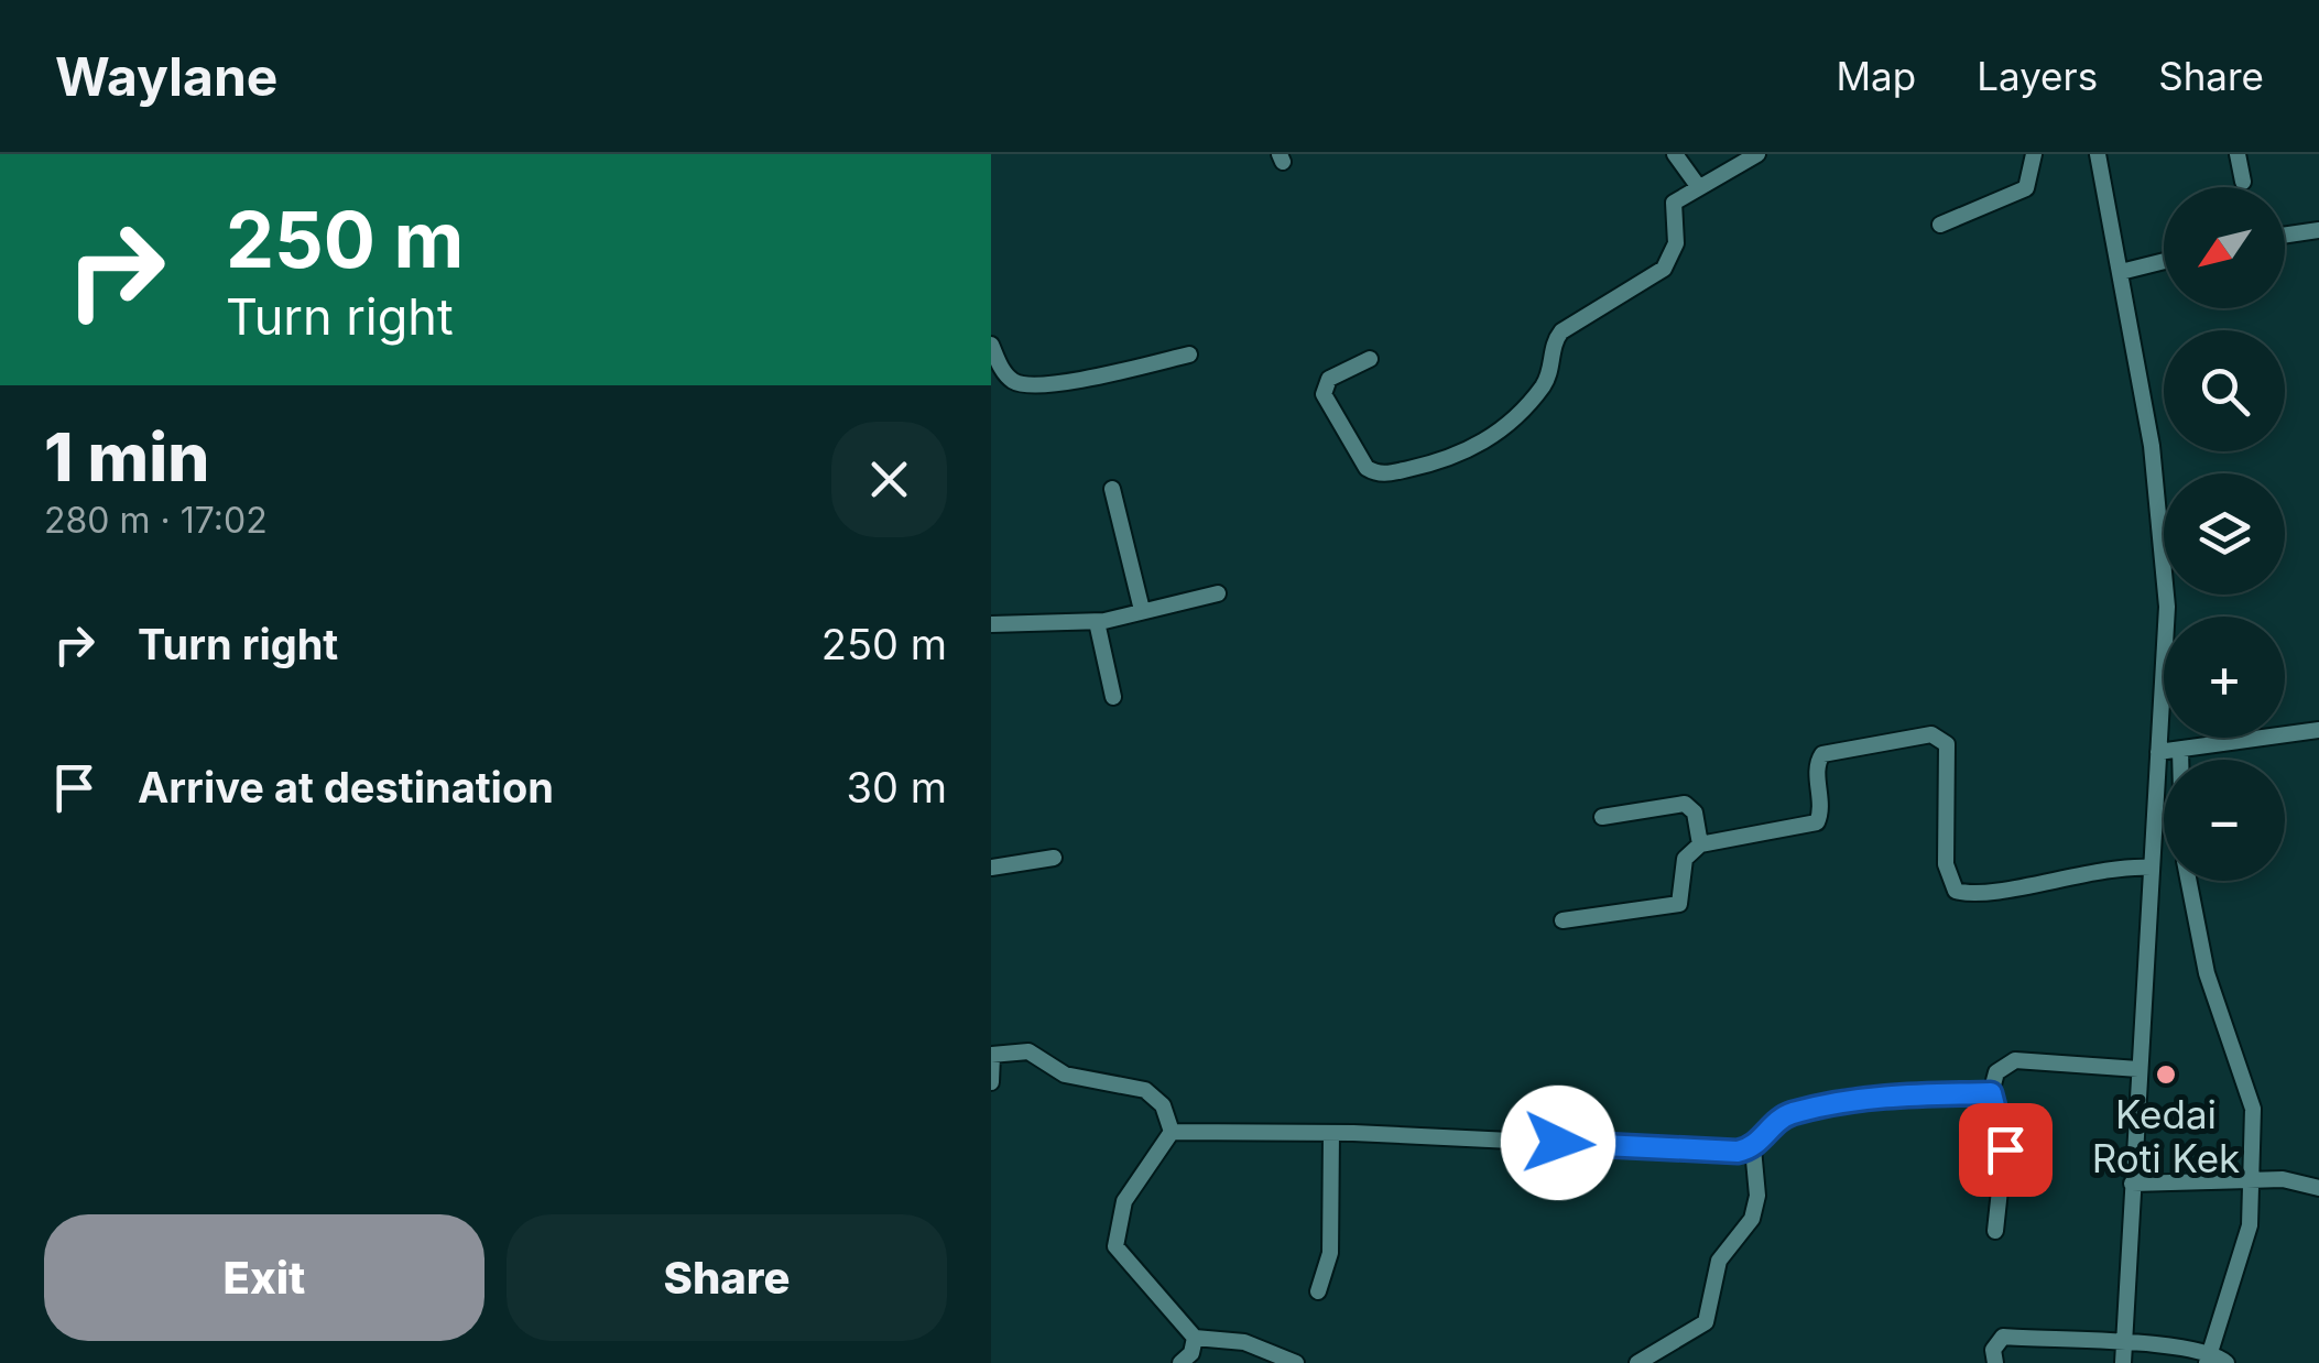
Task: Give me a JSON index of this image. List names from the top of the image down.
{
  "places": ["Kedai Roti Kek"],
  "north": "bottom left",
  "page": {
    "header": "Waylane",
    "nav": ["Map", "Layers", "Share"],
    "turn": ["250 m", "Turn right"],
    "map_buttons": ["+", "−"],
    "heading": ["1 min", "280 m · 17:02"],
    "list": [
      {
        "name": "Turn right",
        "value": "250 m"
      },
      {
        "name": "Arrive at destination",
        "value": "30 m"
      }
    ],
    "buttons": ["Exit", "Share"]
  }
}
